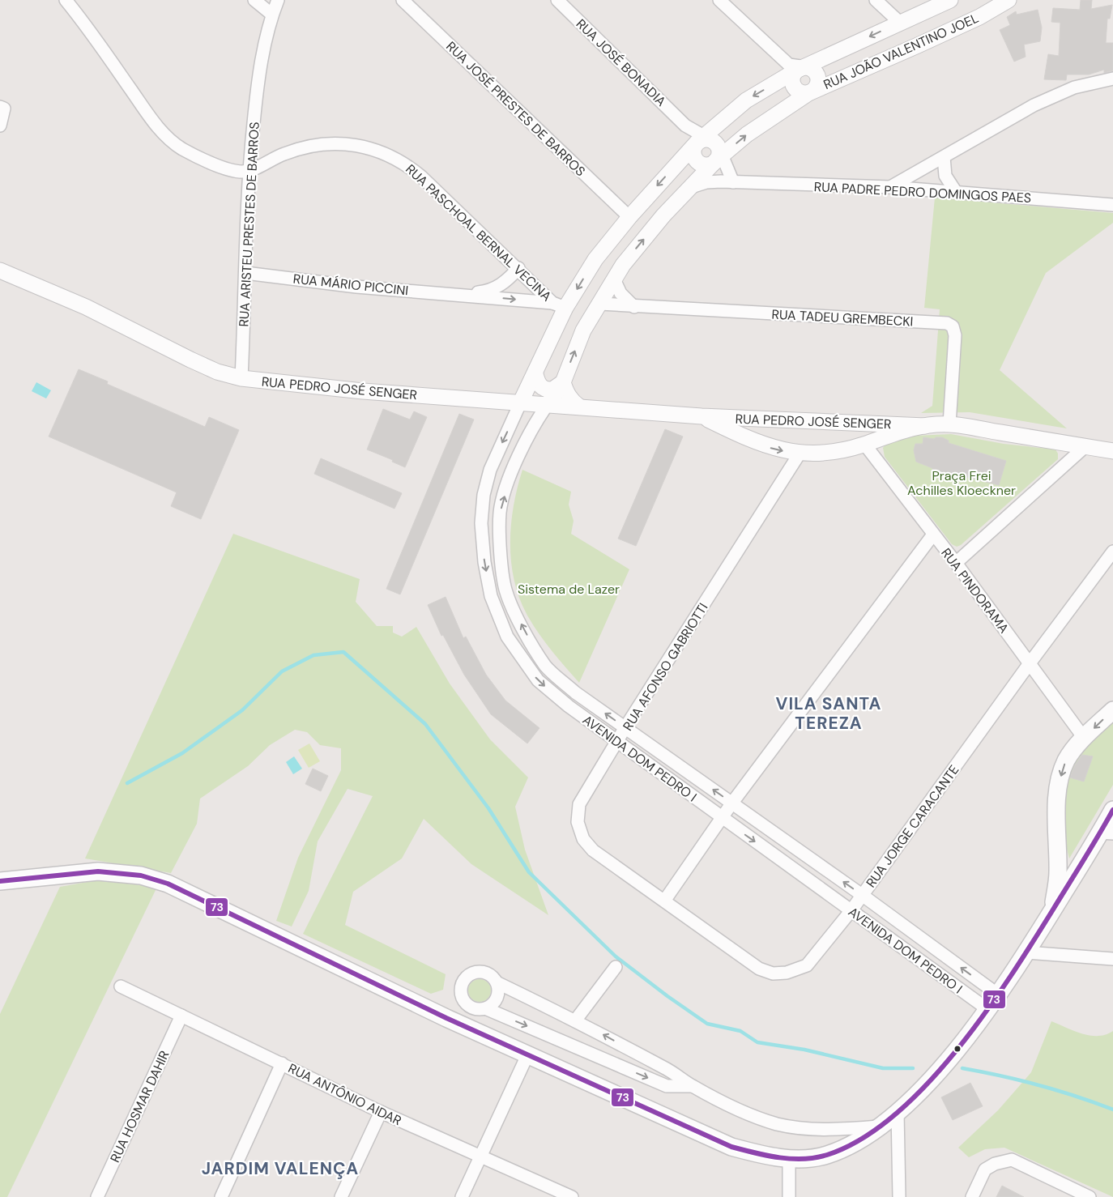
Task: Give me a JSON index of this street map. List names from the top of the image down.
{
  "streets": {
    "street": [
      "RUA JOÃO VALENTINO JOEL",
      "RUA JOSÉ BONADIA",
      "RUA JOSÉ PRESTES DE BARROS",
      "RUA PADRE PEDRO DOMINGOS PAES",
      "RUA ARISTEU PRESTES DE BARROS",
      "RUA PASCHOAL BERNAL VECINA",
      "RUA MÁRIO PICCINI",
      "RUA TADEU GREMBECKI",
      "RUA PEDRO JOSÉ SENGER",
      "RUA PINDORAMA",
      "RUA AFONSO GABRIOTTI",
      "AVENIDA DOM PEDRO I",
      "RUA JORGE CARACANTE",
      "RUA ANTÔNIO AIDAR",
      "RUA HOSMAR DAHIR"
    ]
  },
  "crossings": [
    ["RUA JOÃO VALENTINO JOEL", "RUA JOSÉ BONADIA"],
    ["RUA JOÃO VALENTINO JOEL", "RUA JOSÉ PRESTES DE BARROS"],
    ["RUA JOÃO VALENTINO JOEL", "RUA PADRE PEDRO DOMINGOS PAES"],
    ["RUA JOÃO VALENTINO JOEL", "RUA PASCHOAL BERNAL VECINA"],
    ["RUA JOÃO VALENTINO JOEL", "RUA MÁRIO PICCINI"],
    ["RUA JOÃO VALENTINO JOEL", "RUA TADEU GREMBECKI"],
    ["RUA JOÃO VALENTINO JOEL", "RUA PEDRO JOSÉ SENGER"],
    ["RUA JOÃO VALENTINO JOEL", "AVENIDA DOM PEDRO I"],
    ["RUA JOSÉ BONADIA", "RUA PADRE PEDRO DOMINGOS PAES"],
    ["RUA ARISTEU PRESTES DE BARROS", "RUA PASCHOAL BERNAL VECINA"],
    ["RUA ARISTEU PRESTES DE BARROS", "RUA MÁRIO PICCINI"],
    ["RUA ARISTEU PRESTES DE BARROS", "RUA PEDRO JOSÉ SENGER"],
    ["RUA PASCHOAL BERNAL VECINA", "RUA MÁRIO PICCINI"],
    ["RUA TADEU GREMBECKI", "RUA PEDRO JOSÉ SENGER"],
    ["RUA PEDRO JOSÉ SENGER", "RUA PINDORAMA"],
    ["RUA PEDRO JOSÉ SENGER", "RUA AFONSO GABRIOTTI"],
    ["RUA PEDRO JOSÉ SENGER", "AVENIDA DOM PEDRO I"],
    ["RUA PINDORAMA", "RUA JORGE CARACANTE"],
    ["RUA AFONSO GABRIOTTI", "AVENIDA DOM PEDRO I"],
    ["RUA AFONSO GABRIOTTI", "RUA JORGE CARACANTE"],
    ["AVENIDA DOM PEDRO I", "RUA JORGE CARACANTE"],
    ["RUA ANTÔNIO AIDAR", "RUA HOSMAR DAHIR"]
  ],
  "districts": ["VILA SANTA TEREZA", "JARDIM VALENÇA"],
  "parks": ["Praça Frei Achilles Kloeckner", "Sistema de Lazer"],
  "lines": ["transit line 73"]
}
